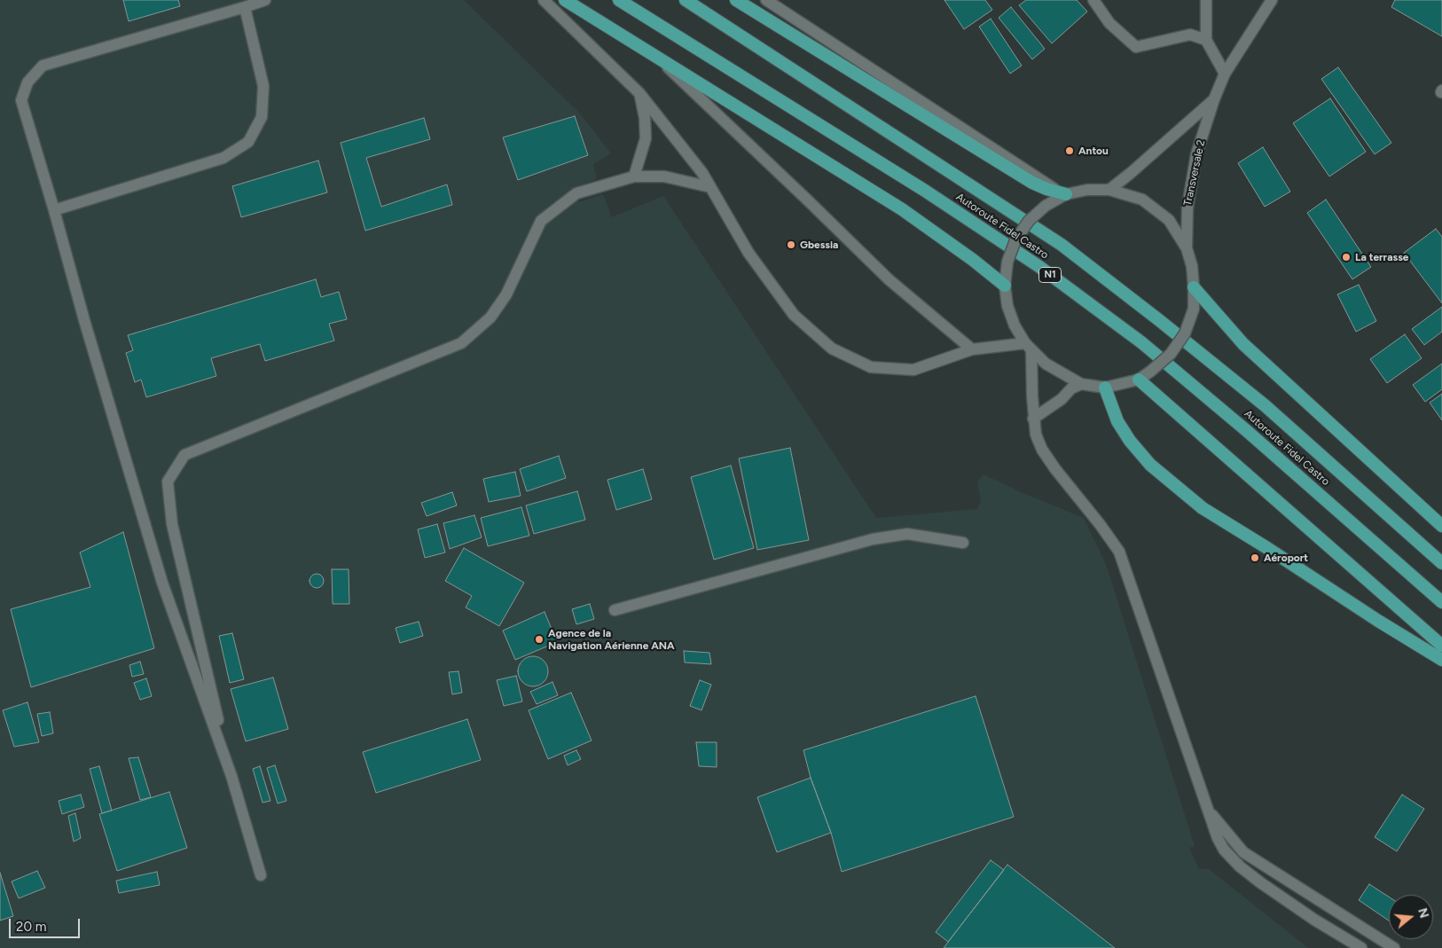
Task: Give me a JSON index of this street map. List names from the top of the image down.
{
  "streets": {
    "highway": ["Autoroute Fidel Castro", "N1"],
    "street": ["Transversale 2"]
  },
  "places": [
    "Antou",
    "Gbessia",
    "La terrasse",
    "Aéroport",
    "Agence de la Navigation Aérienne ANA"
  ],
  "scale_bar": "20 m",
  "north": "right"
}
